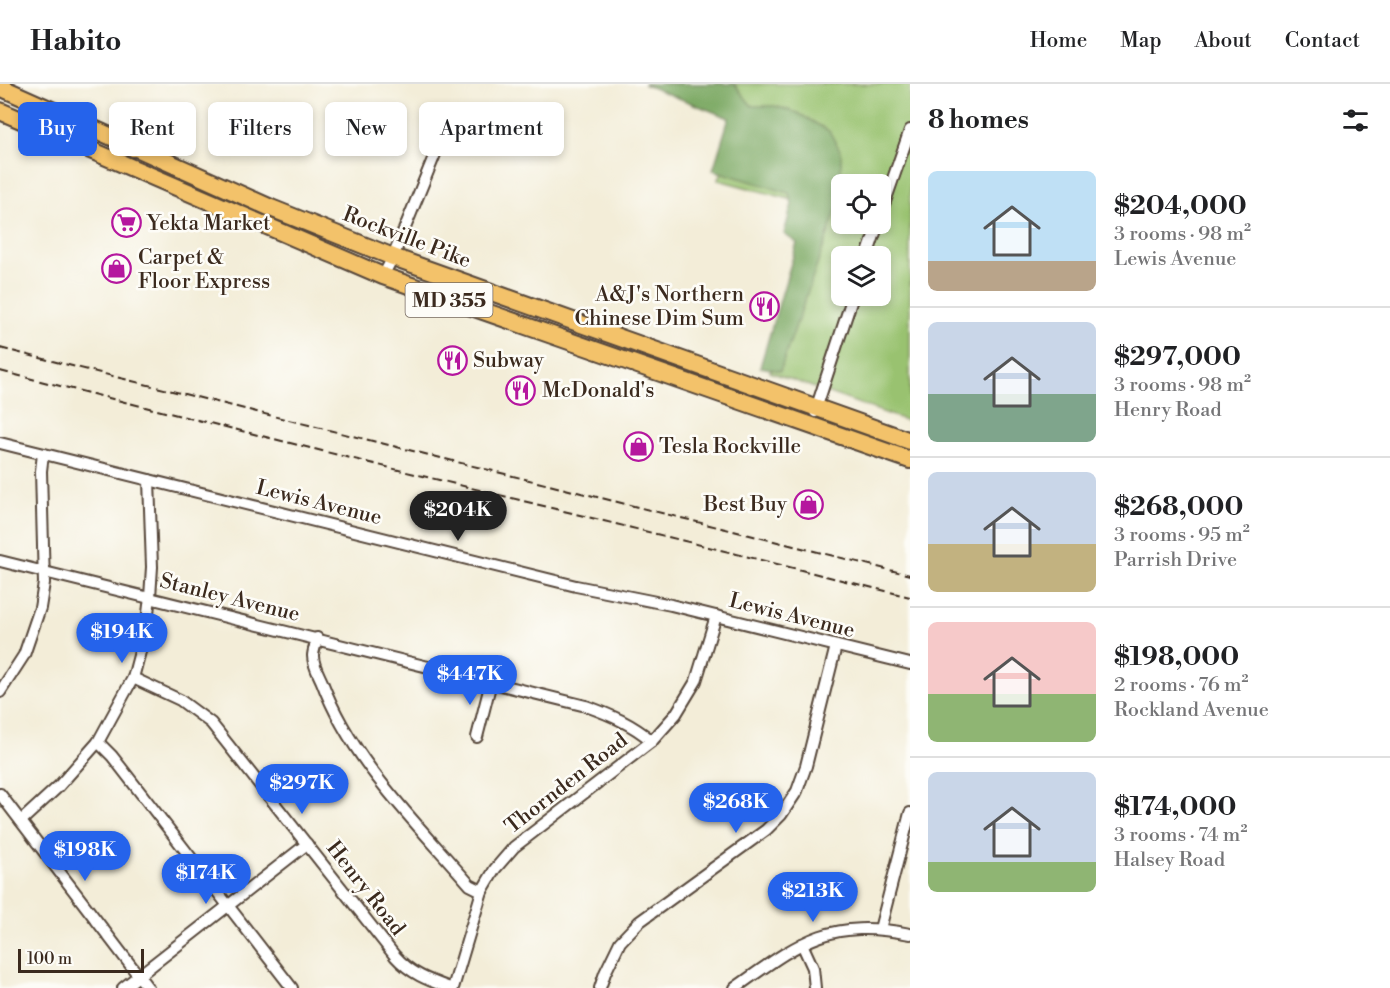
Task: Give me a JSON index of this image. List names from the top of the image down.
{
  "streets": {
    "main road": ["Rockville Pike", "MD 355"],
    "street": [
      "Lewis Avenue",
      "Stanley Avenue",
      "Thornden Road",
      "Henry Road"
    ]
  },
  "crossings": [
    ["Lewis Avenue", "Thornden Road"],
    ["Stanley Avenue", "Thornden Road"],
    ["Thornden Road", "Henry Road"]
  ],
  "places": {
    "supermarket": ["Yekta Market"],
    "shop": ["Carpet & Floor Express", "Tesla Rockville", "Best Buy"],
    "restaurant": ["A&J's Northern Chinese Dim Sum", "Subway", "McDonald's"]
  },
  "scale_bar": "100 m",
  "page": {
    "header": "Habito",
    "nav": [
      "Home",
      "Map",
      "About",
      "Contact"
    ],
    "heading": "8 homes",
    "chip": [
      "Buy",
      "Rent",
      "Filters",
      "New",
      "Apartment"
    ],
    "list": [
      {
        "name": "$204,000",
        "note": "3 rooms · 98 m² · Lewis Avenue"
      },
      {
        "name": "$297,000",
        "note": "3 rooms · 98 m² · Henry Road"
      },
      {
        "name": "$268,000",
        "note": "3 rooms · 95 m² · Parrish Drive"
      },
      {
        "name": "$198,000",
        "note": "2 rooms · 76 m² · Rockland Avenue"
      },
      {
        "name": "$174,000",
        "note": "3 rooms · 74 m² · Halsey Road"
      }
    ],
    "price": [
      "$204K",
      "$194K",
      "$447K",
      "$297K",
      "$268K",
      "$198K",
      "$174K",
      "$213K"
    ],
    "scale": "100 m"
  }
}
